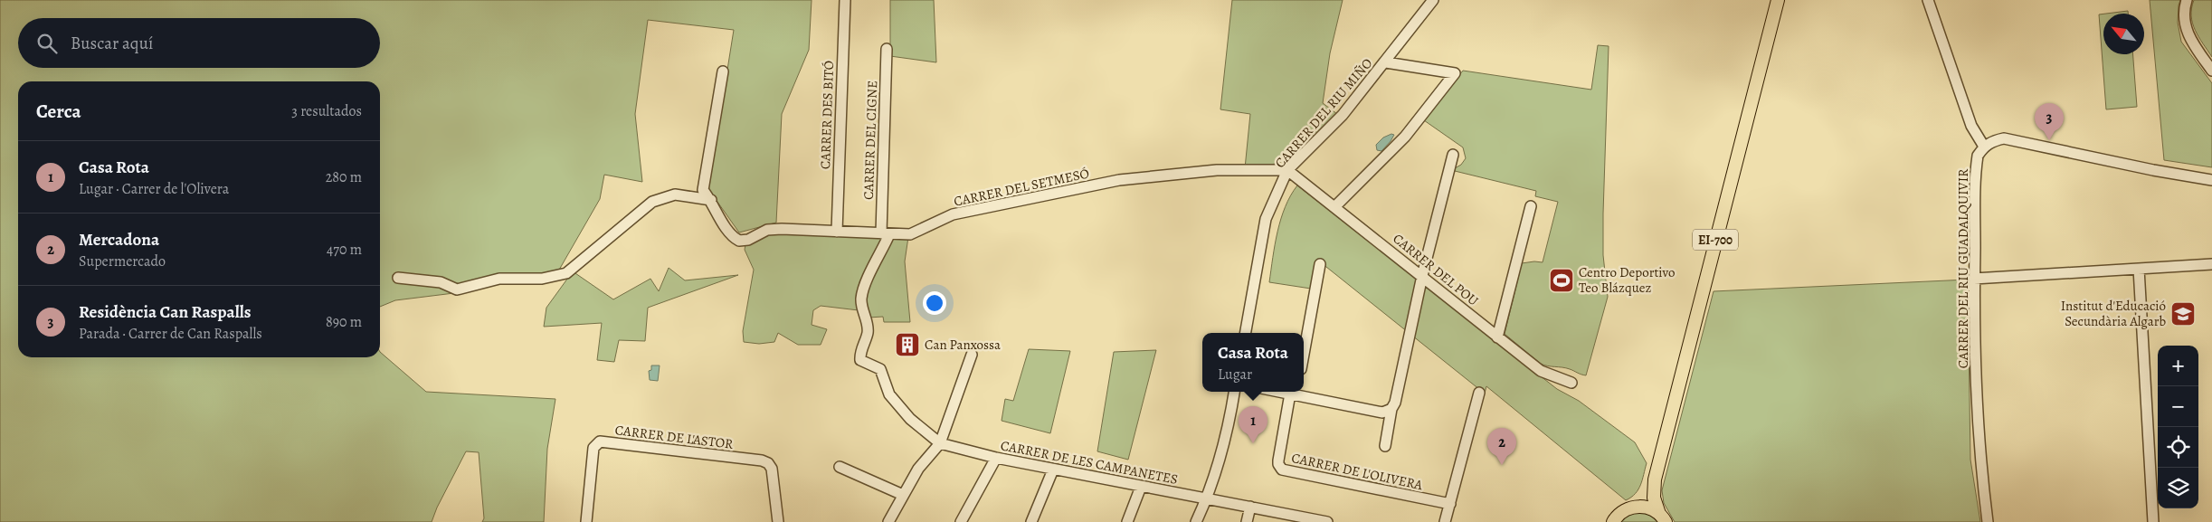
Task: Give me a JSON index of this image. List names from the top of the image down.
{
  "streets": {
    "main road": ["EI-700"],
    "street": [
      "CARRER DEL RIU MIÑO",
      "CARRER DES BITÓ",
      "CARRER DEL CIGNE",
      "CARRER DEL SETMESÓ",
      "CARRER DEL RIU GUADALQUIVIR",
      "CARRER DEL POU",
      "CARRER DE L'ASTOR",
      "CARRER DE LES CAMPANETES",
      "CARRER DE L'OLIVERA"
    ]
  },
  "crossings": [
    ["CARRER DEL RIU MIÑO", "CARRER DEL SETMESÓ"],
    ["CARRER DEL RIU MIÑO", "CARRER DEL POU"],
    ["CARRER DES BITÓ", "CARRER DEL SETMESÓ"],
    ["CARRER DEL CIGNE", "CARRER DEL SETMESÓ"],
    ["CARRER DEL SETMESÓ", "CARRER DEL POU"]
  ],
  "places": {
    "sports": ["Centro Deportivo Teo Blázquez"],
    "school or university": ["Institut d'Educació Secundària Algarb"],
    "building": ["Can Panxossa"]
  },
  "north": "top left",
  "page": {
    "search": "Buscar aquí",
    "heading": ["Cerca", "3 resultados"],
    "pins": ["3", "1", "2"],
    "list": [
      {
        "mark": "1",
        "name": "Casa Rota",
        "note": "Lugar · Carrer de l'Olivera",
        "value": "280 m"
      },
      {
        "mark": "2",
        "name": "Mercadona",
        "note": "Supermercado",
        "value": "470 m"
      },
      {
        "mark": "3",
        "name": "Residència Can Raspalls",
        "note": "Parada · Carrer de Can Raspalls",
        "value": "890 m"
      }
    ],
    "popup": ["Casa Rota", "Lugar"],
    "map_buttons": ["+", "−"]
  }
}
